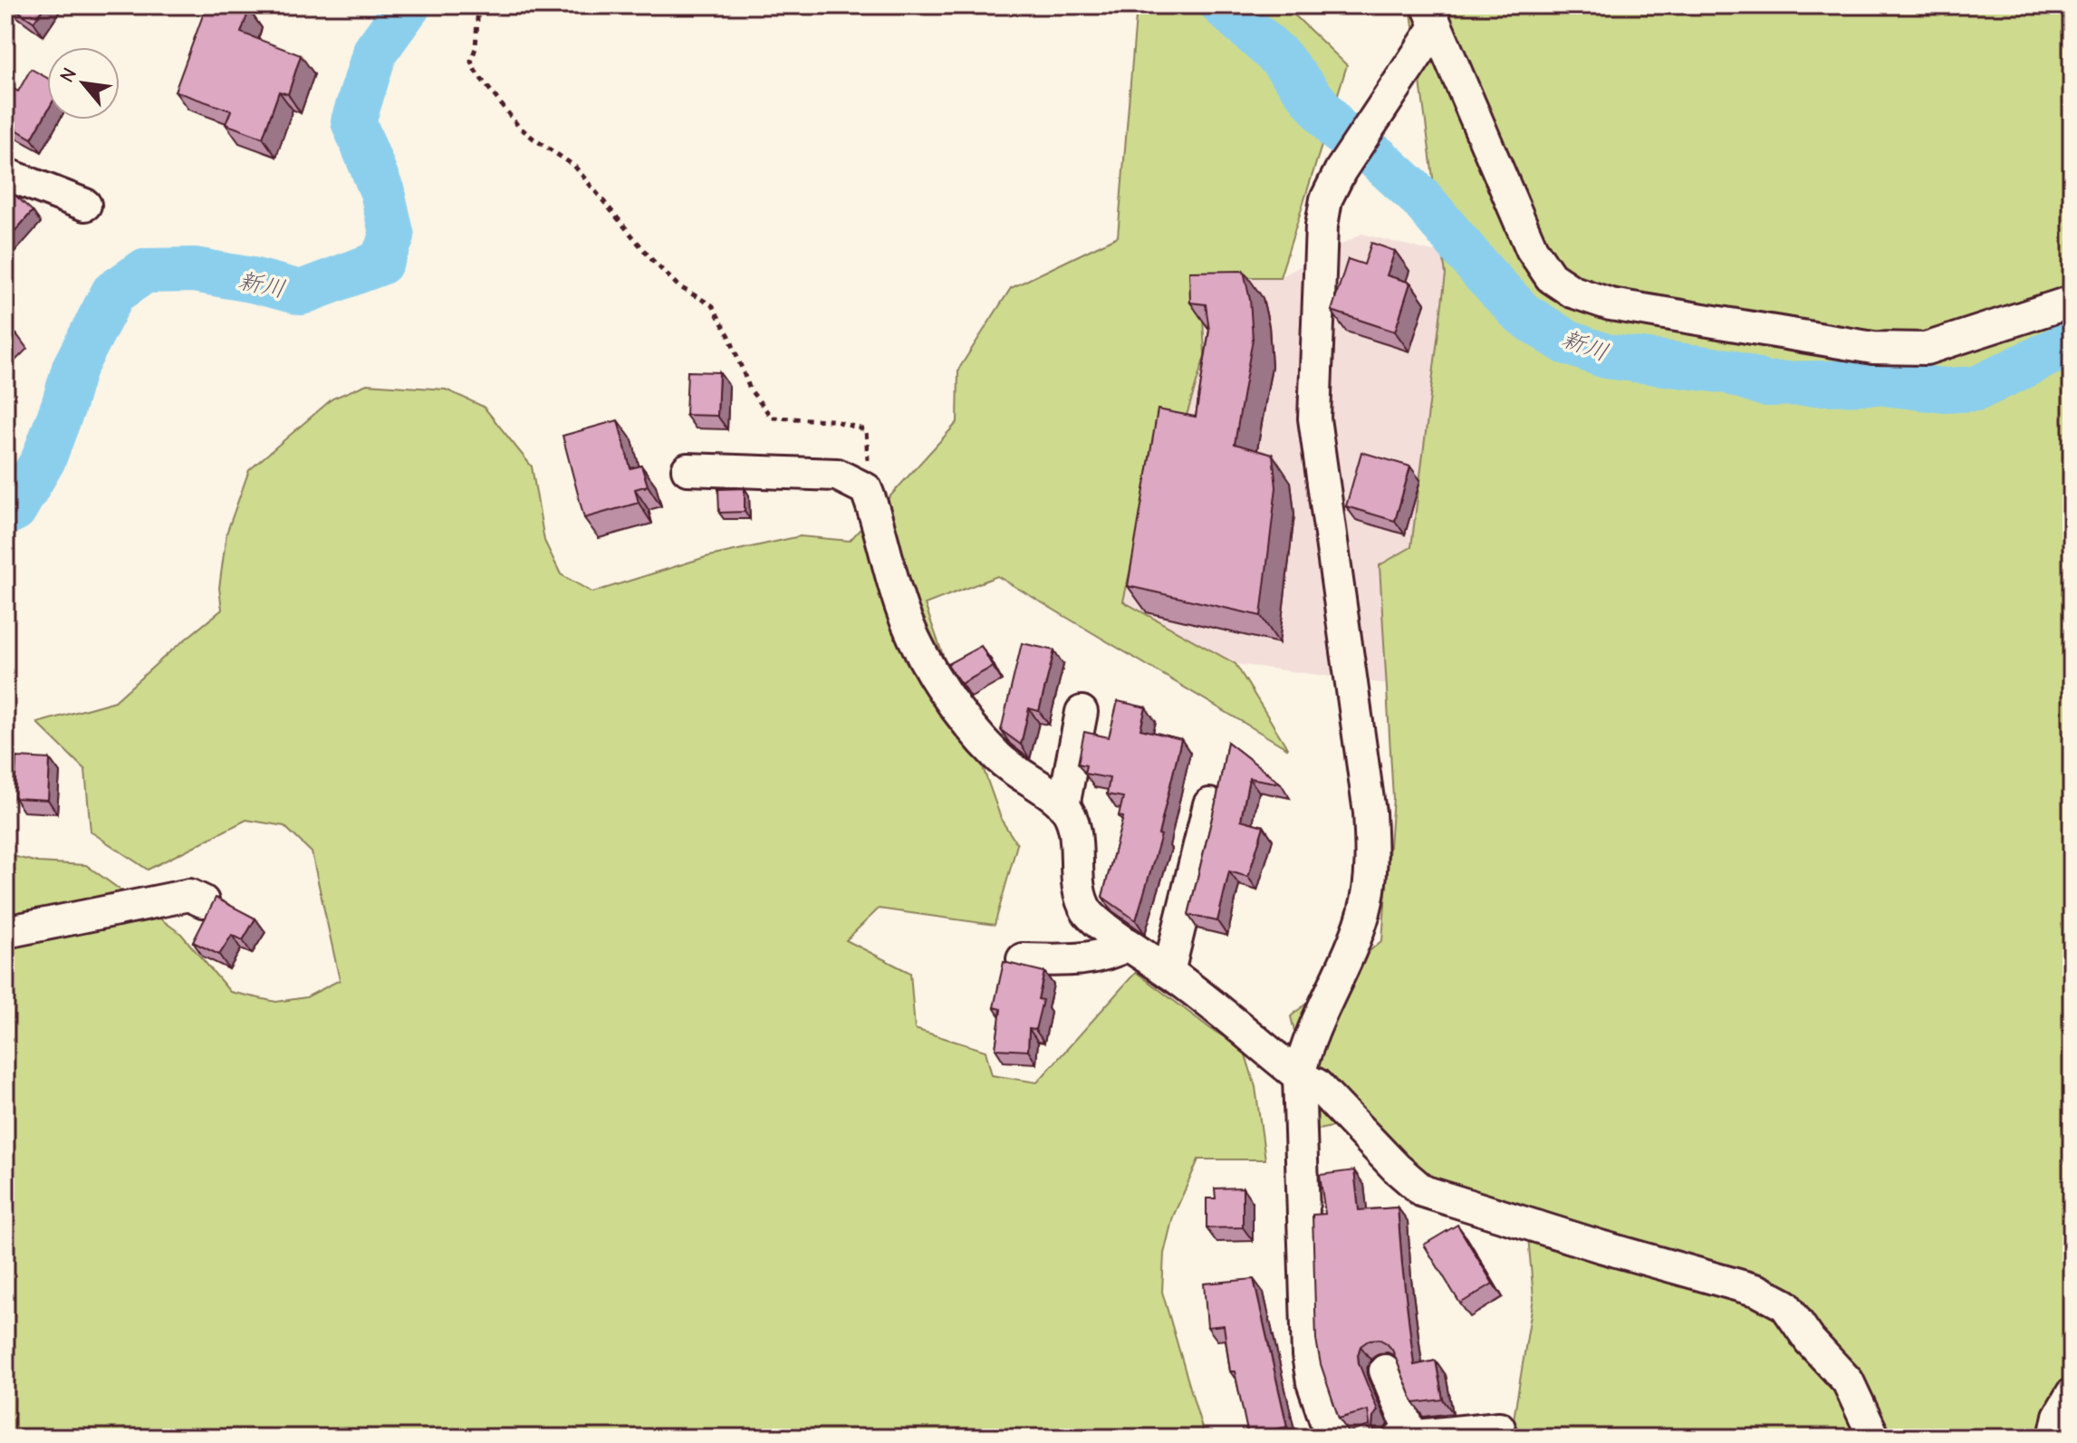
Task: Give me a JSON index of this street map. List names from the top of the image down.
{
  "water": ["新川"],
  "north": "top left"
}
